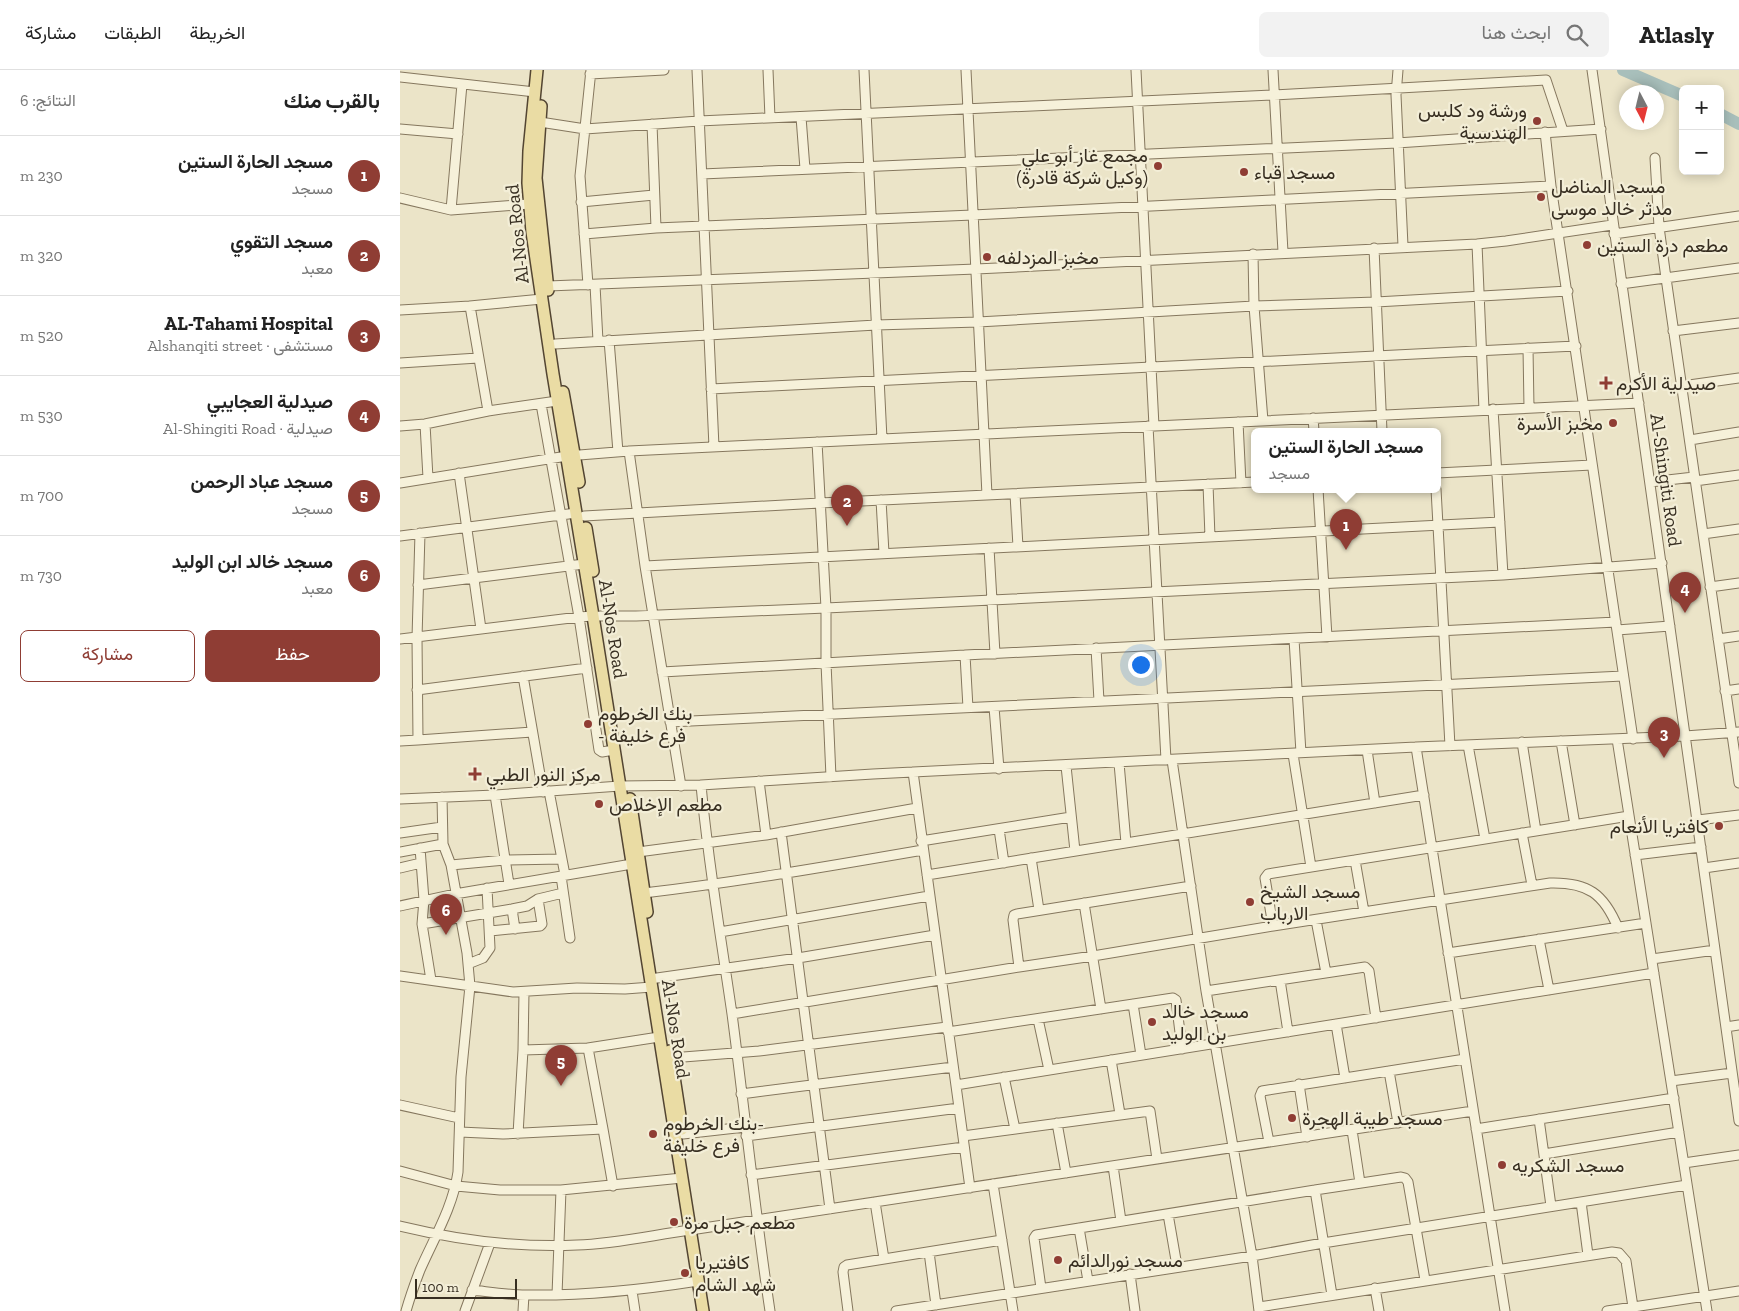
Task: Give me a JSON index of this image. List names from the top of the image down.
{
  "streets": {
    "main road": ["Al-Nos Road"],
    "street": ["Al-Shingiti Road"]
  },
  "places": {
    "other": [
      "ورشة ود كلبس الهندسية",
      "مجمع غاز أبو علي (وكيل شركة قادرة)",
      "مسجد قباء",
      "مسجد المناضل مدثر خالد موسى",
      "مطعم درة الستين",
      "مخبز المزدلفه",
      "مخبز الأسرة",
      "بنك الخرطوم - فرع خليفة",
      "مطعم الإخلاص",
      "كافتريا الأنعام",
      "مسجد الشيخ الارباب",
      "مسجد خالد بن الوليد",
      "مسجد طيبة الهجرة",
      "بنك الخرطوم- فرع خليفة",
      "مسجد الشكريه",
      "مطعم جبل مرة",
      "مسجد نورالدائم",
      "كافتيريا شهد الشام"
    ],
    "health": ["صيدلية الأكرم", "مركز النور الطبي"]
  },
  "scale_bar": "100 m",
  "north": "bottom",
  "page": {
    "header": "Atlasly",
    "search": "ابحث هنا",
    "nav": ["الخريطة", "الطبقات", "مشاركة"],
    "heading": ["بالقرب منك", "النتائج: 6"],
    "map_buttons": ["+", "−"],
    "list": [
      {
        "mark": "1",
        "name": "مسجد الحارة الستين",
        "note": "مسجد",
        "value": "230 m"
      },
      {
        "mark": "2",
        "name": "مسجد التقوي",
        "note": "معبد",
        "value": "320 m"
      },
      {
        "mark": "3",
        "name": "AL-Tahami Hospital",
        "note": "مستشفى · Alshanqiti street",
        "value": "520 m"
      },
      {
        "mark": "4",
        "name": "صيدلية العجايبي",
        "note": "صيدلية · Al-Shingiti Road",
        "value": "530 m"
      },
      {
        "mark": "5",
        "name": "مسجد عباد الرحمن",
        "note": "مسجد",
        "value": "700 m"
      },
      {
        "mark": "6",
        "name": "مسجد خالد ابن الوليد",
        "note": "معبد",
        "value": "730 m"
      }
    ],
    "popup": ["مسجد الحارة الستين", "مسجد"],
    "pins": [
      "2",
      "1",
      "4",
      "3",
      "6",
      "5"
    ],
    "buttons": ["حفظ", "مشاركة"],
    "scale": "100 m"
  }
}
